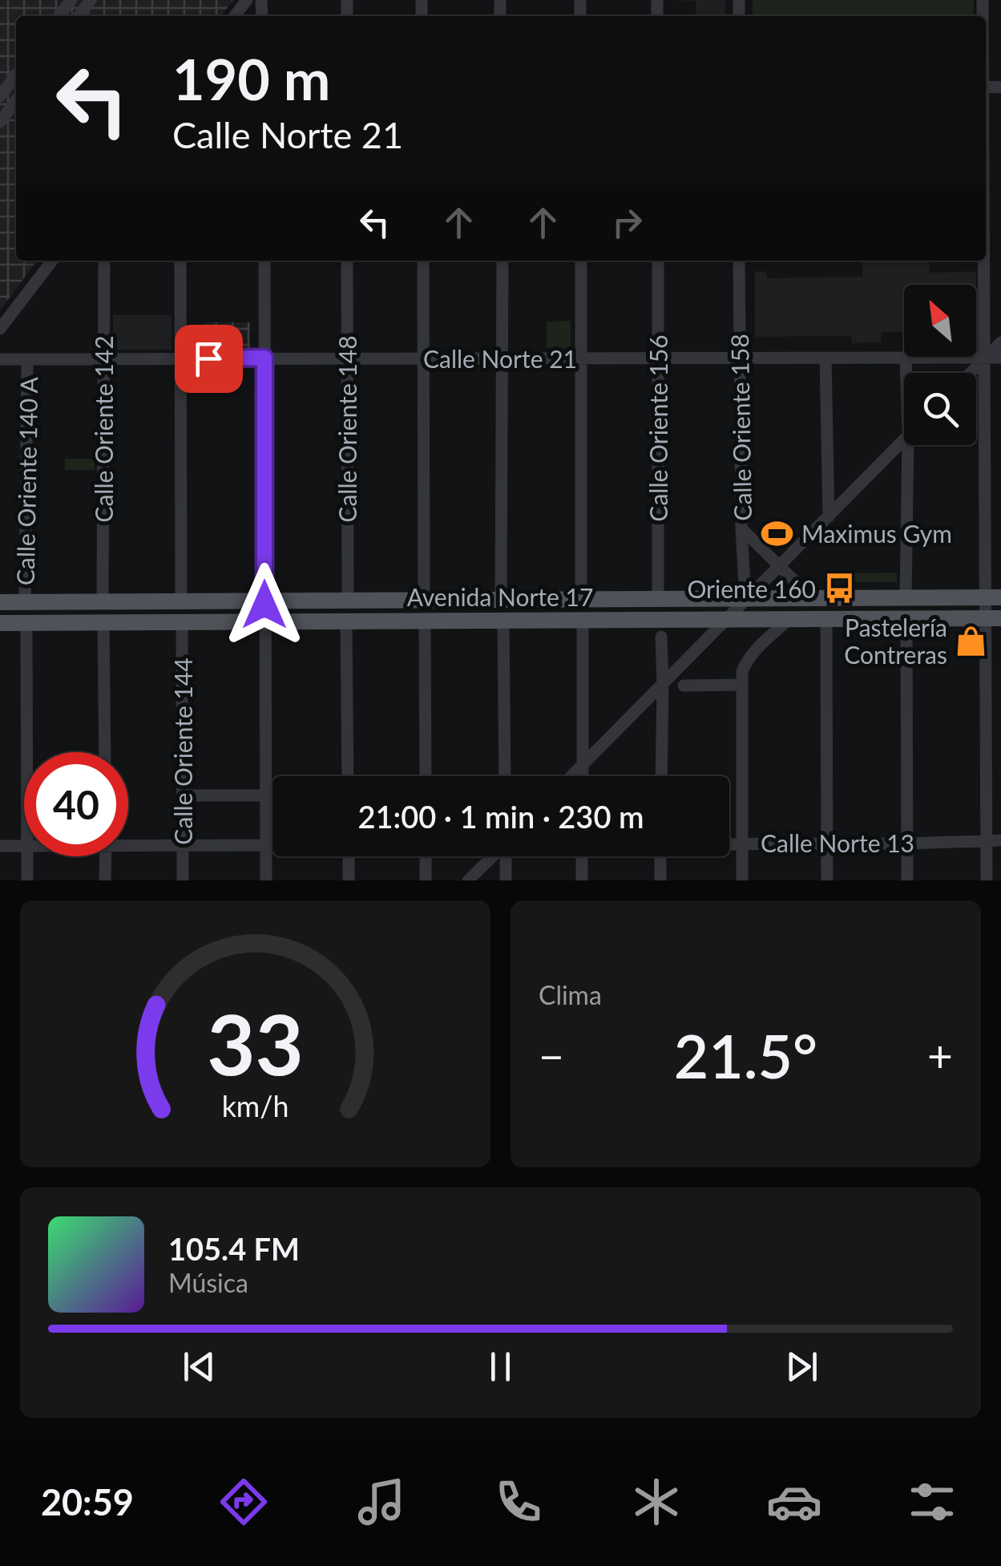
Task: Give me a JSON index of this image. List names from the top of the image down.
{
  "streets": {
    "main road": ["Avenida Norte 17"],
    "street": [
      "Calle Norte 21",
      "Calle Oriente 158",
      "Calle Oriente 156",
      "Calle Oriente 142",
      "Calle Oriente 148",
      "Calle Oriente 140 A",
      "Calle Oriente 144",
      "Calle Norte 13"
    ]
  },
  "crossings": [
    ["Calle Norte 21", "Calle Oriente 158"],
    ["Calle Norte 21", "Calle Oriente 156"],
    ["Calle Norte 21", "Calle Oriente 142"],
    ["Calle Norte 21", "Calle Oriente 148"],
    ["Calle Norte 21", "Calle Oriente 140 A"],
    ["Calle Oriente 158", "Avenida Norte 17"],
    ["Calle Oriente 156", "Avenida Norte 17"],
    ["Calle Oriente 142", "Avenida Norte 17"],
    ["Calle Oriente 148", "Avenida Norte 17"],
    ["Calle Oriente 140 A", "Avenida Norte 17"],
    ["Avenida Norte 17", "Calle Oriente 144"],
    ["Calle Oriente 144", "Calle Norte 13"]
  ],
  "places": {
    "sports": ["Maximus Gym"],
    "bus stop": ["Oriente 160"],
    "shop": ["Pastelería Contreras"]
  },
  "north": "top left",
  "page": {
    "turn": ["190 m", "Calle Norte 21"],
    "limit": "40",
    "trip": "21:00 · 1 min · 230 m",
    "tile": "Clima",
    "heat": ["−", "21.5°", "+"],
    "song": ["105.4 FM", "Música"],
    "tabs": "20:59",
    "gauge": ["33", "km/h"]
  }
}
